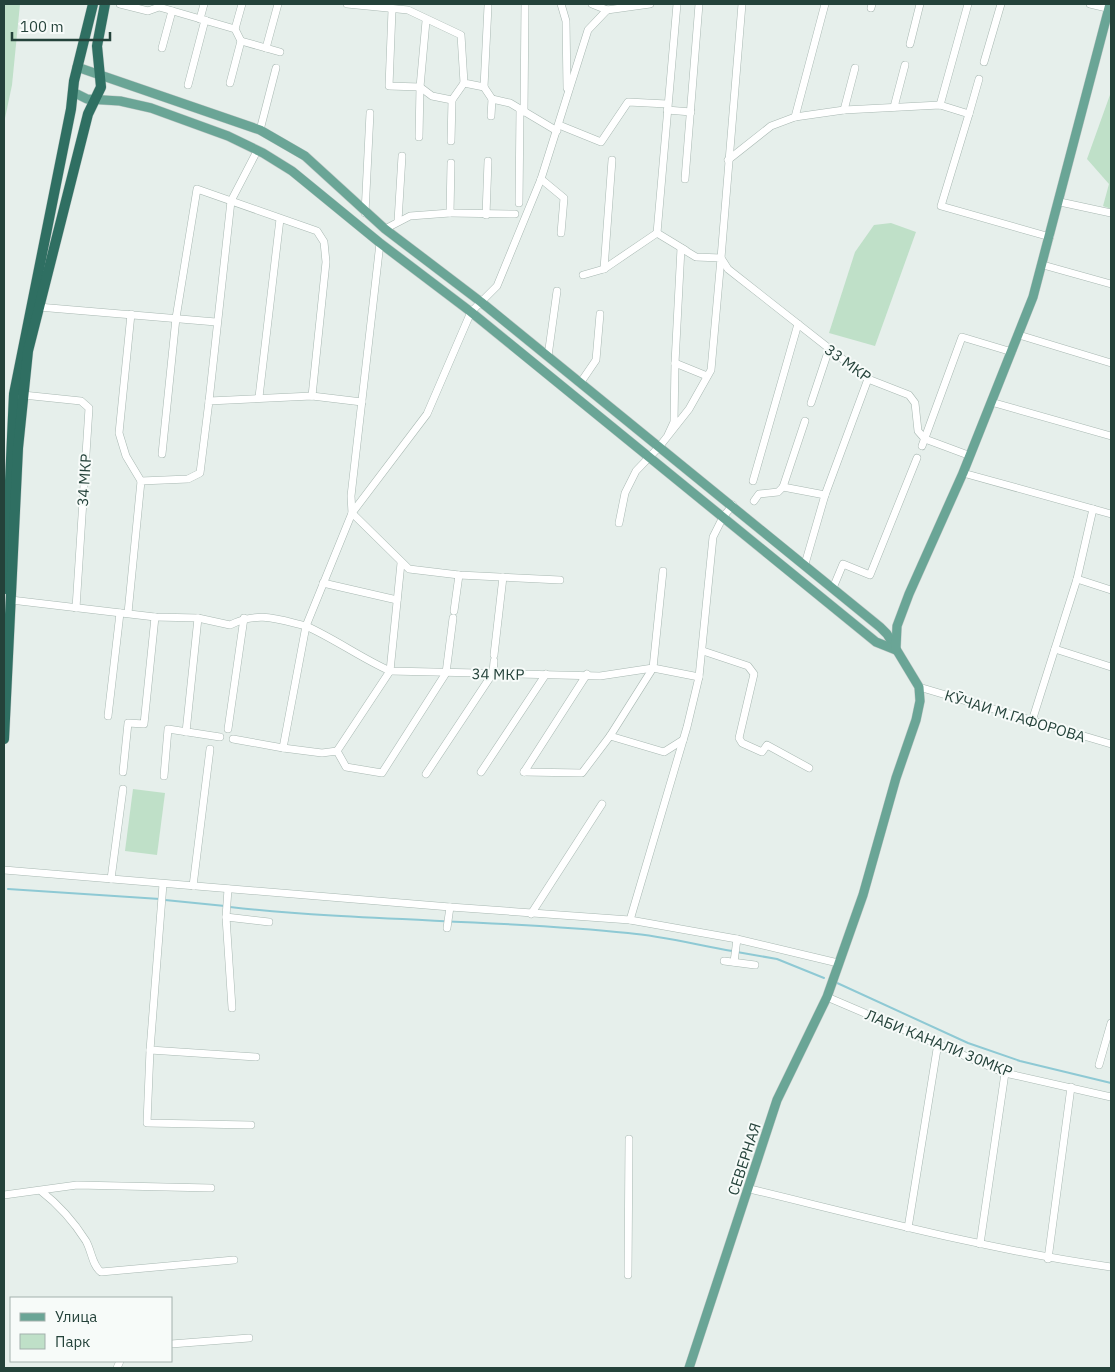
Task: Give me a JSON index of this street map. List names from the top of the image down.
{
  "streets": {
    "main road": ["СЕВЕРНАЯ"],
    "street": [
      "33 МКР",
      "34 МКР",
      "КӮЧАИ М.ГАФОРОВА",
      "ЛАБИ КАНАЛИ 30МКР"
    ]
  },
  "crossings": [
    ["КӮЧАИ М.ГАФОРОВА", "СЕВЕРНАЯ"],
    ["ЛАБИ КАНАЛИ 30МКР", "СЕВЕРНАЯ"]
  ],
  "legend": ["Улица", "Парк"],
  "scale_bar": "100 m"
}
